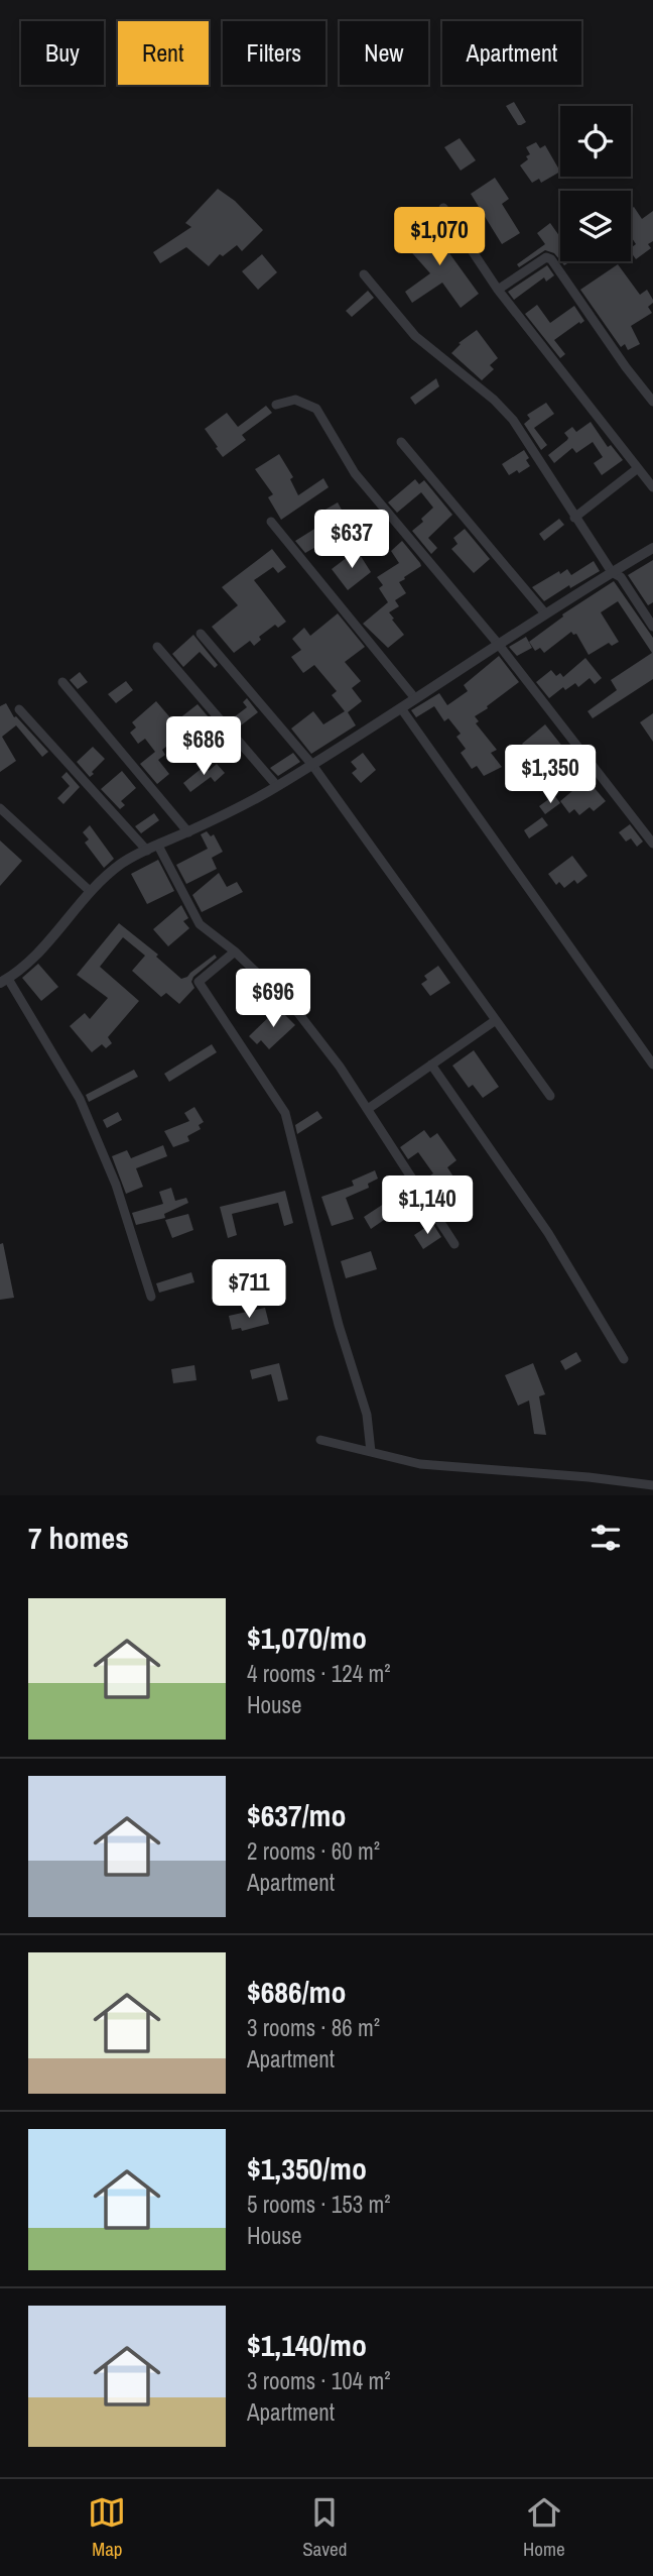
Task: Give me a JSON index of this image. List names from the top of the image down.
{
  "page": {
    "chip": [
      "Buy",
      "Rent",
      "Filters",
      "New",
      "Apartment"
    ],
    "price": [
      "$1,070",
      "$637",
      "$686",
      "$1,350",
      "$696",
      "$1,140",
      "$711"
    ],
    "heading": "7 homes",
    "list": [
      {
        "name": "$1,070/mo",
        "note": "4 rooms · 124 m² · House"
      },
      {
        "name": "$637/mo",
        "note": "2 rooms · 60 m² · Apartment"
      },
      {
        "name": "$686/mo",
        "note": "3 rooms · 86 m² · Apartment"
      },
      {
        "name": "$1,350/mo",
        "note": "5 rooms · 153 m² · House"
      },
      {
        "name": "$1,140/mo",
        "note": "3 rooms · 104 m² · Apartment"
      }
    ],
    "tabs": ["Map", "Saved", "Home"]
  }
}
